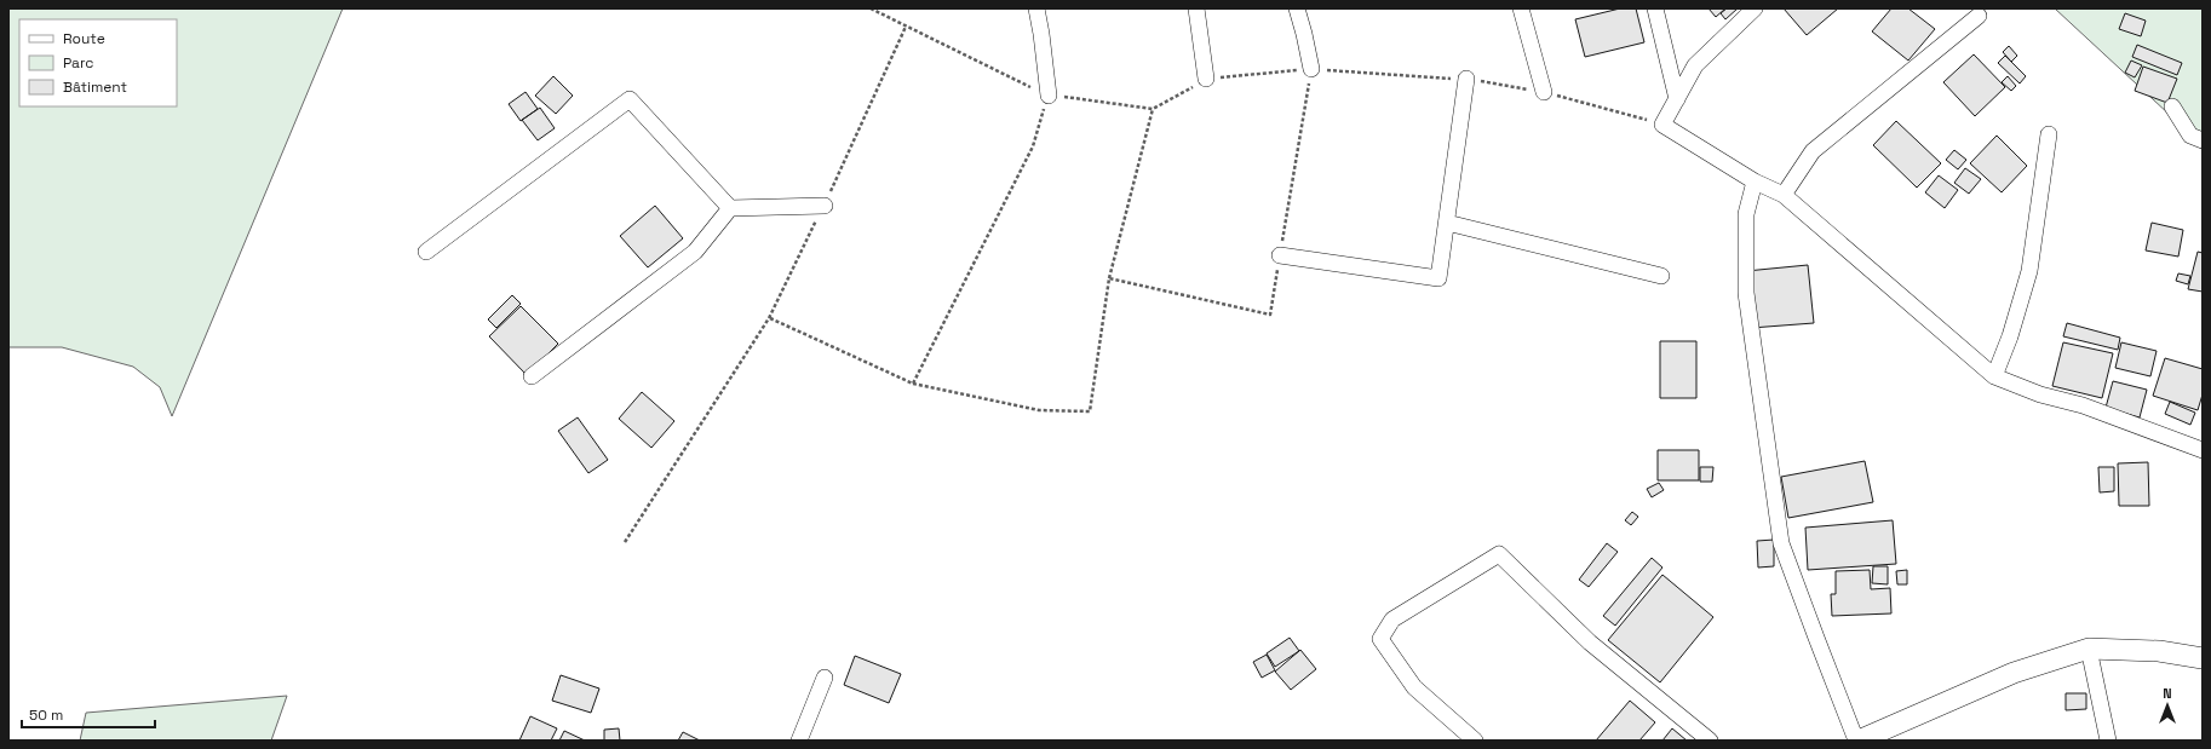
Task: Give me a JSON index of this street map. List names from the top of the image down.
{
  "legend": ["Route", "Parc", "Bâtiment"],
  "scale_bar": "50 m",
  "north": "top"
}
